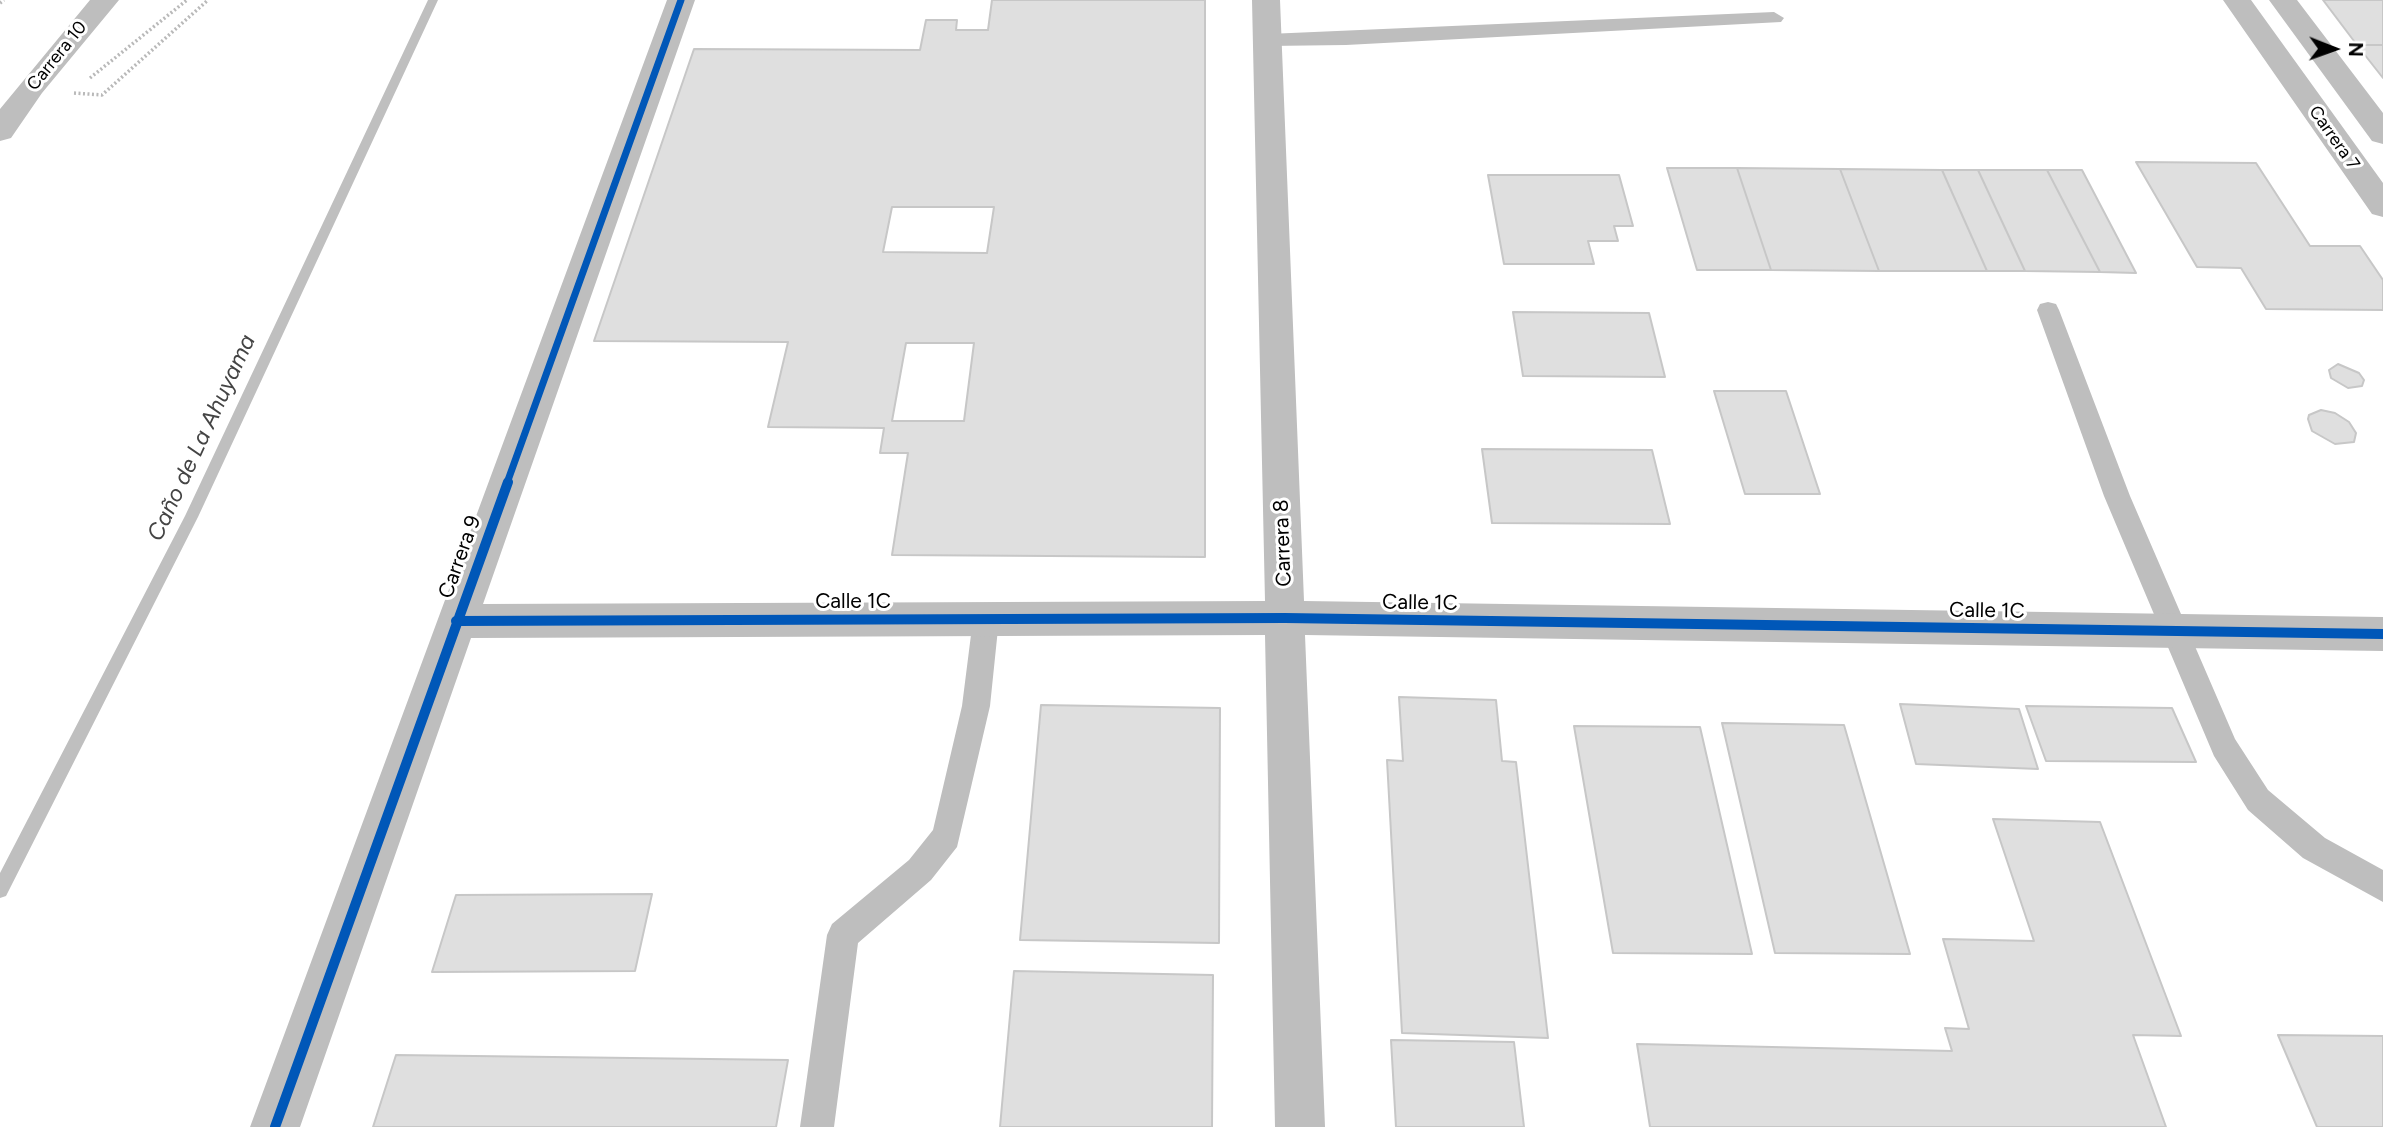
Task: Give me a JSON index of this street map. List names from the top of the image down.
{
  "streets": {
    "street": [
      "Carrera 10",
      "Carrera 7",
      "Carrera 8",
      "Carrera 9",
      "Calle 1C"
    ]
  },
  "crossings": [
    ["Carrera 8", "Calle 1C"],
    ["Carrera 9", "Calle 1C"]
  ],
  "water": ["Caño de La Ahuyama"],
  "north": "right"
}
